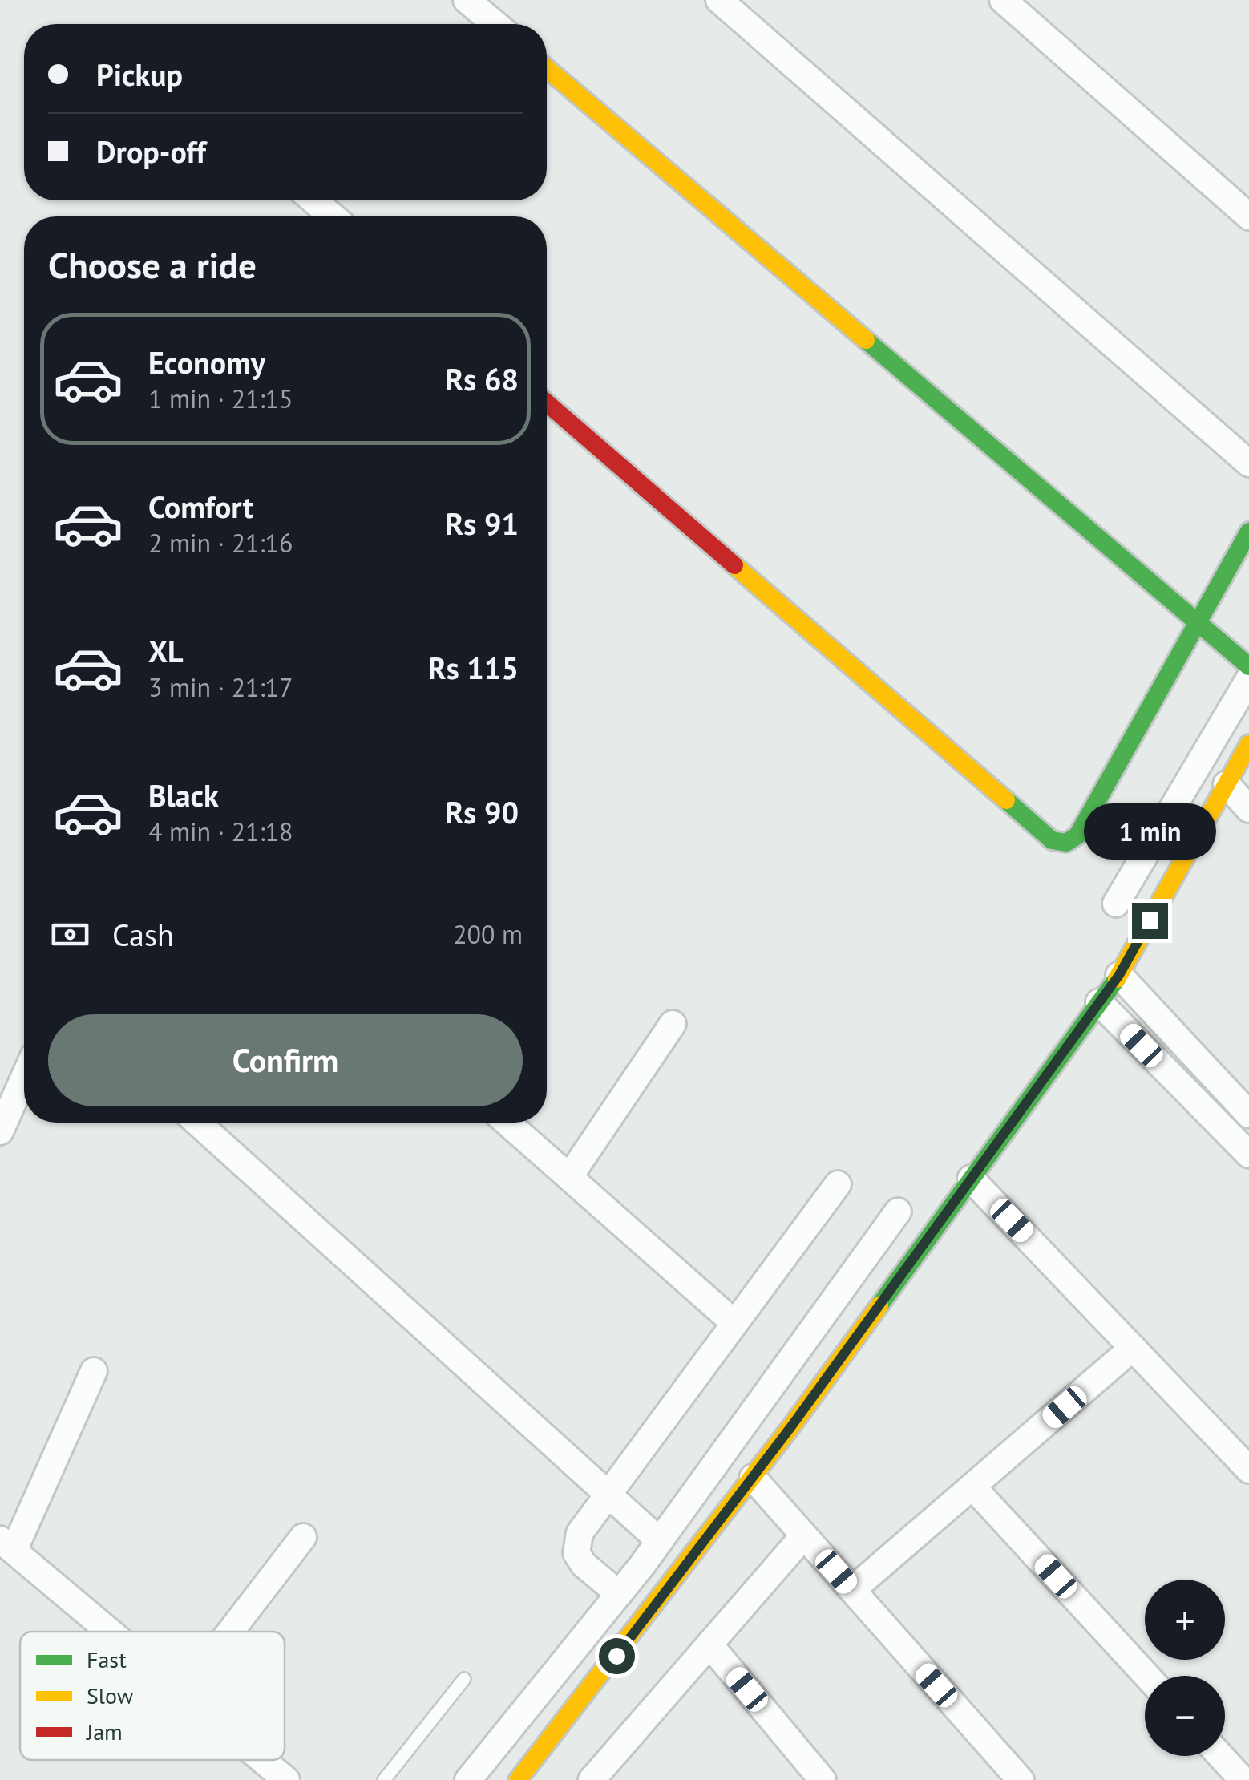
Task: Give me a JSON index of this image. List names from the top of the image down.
{
  "legend": ["Fast", "Slow", "Jam"],
  "page": {
    "banner": ["Pickup", "Drop-off"],
    "heading": "Choose a ride",
    "list": [
      {
        "name": "Economy",
        "note": "1 min · 21:15",
        "value": "Rs 68"
      },
      {
        "name": "Comfort",
        "note": "2 min · 21:16",
        "value": "Rs 91"
      },
      {
        "name": "XL",
        "note": "3 min · 21:17",
        "value": "Rs 115"
      },
      {
        "name": "Black",
        "note": "4 min · 21:18",
        "value": "Rs 90"
      }
    ],
    "bubble": "1 min",
    "pay": ["Cash", "200 m"],
    "buttons": "Confirm",
    "map_buttons": ["+", "−"]
  }
}
